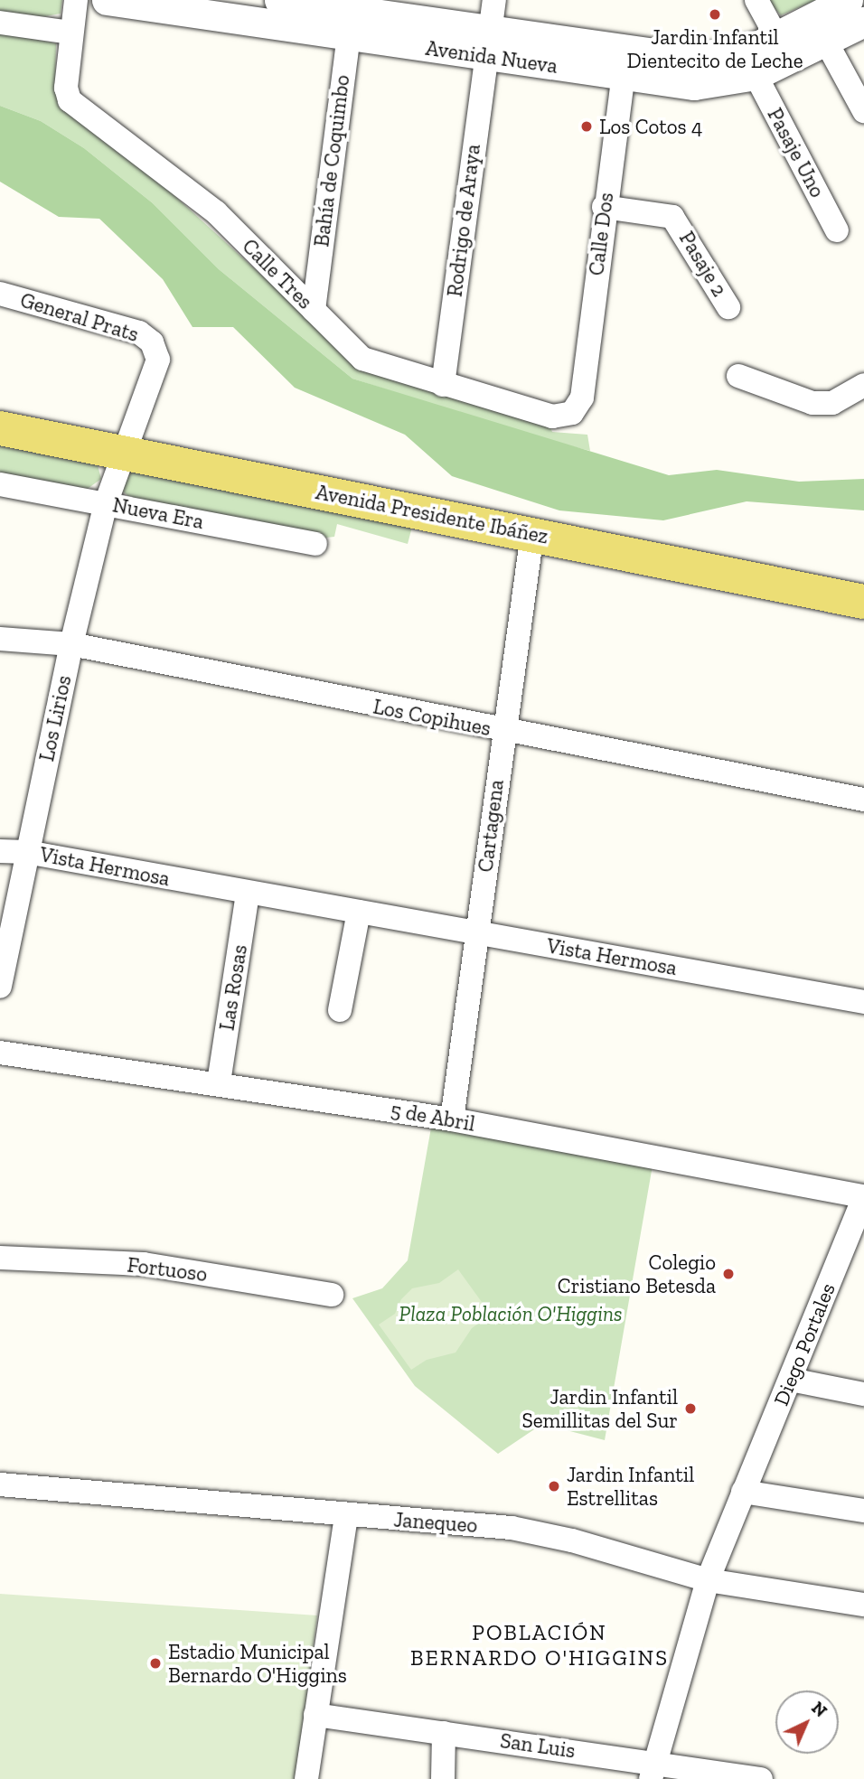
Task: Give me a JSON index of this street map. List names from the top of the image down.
{
  "streets": {
    "main road": ["Avenida Presidente Ibáñez"],
    "street": [
      "Avenida Nueva",
      "Pasaje Uno",
      "Bahía de Coquimbo",
      "Rodrigo de Araya",
      "Calle Dos",
      "Pasaje 2",
      "Calle Tres",
      "General Prats",
      "Nueva Era",
      "Los Copihues",
      "Los Lirios",
      "Cartagena",
      "Vista Hermosa",
      "Las Rosas",
      "5 de Abril",
      "Fortuoso",
      "Diego Portales",
      "Janequeo",
      "San Luis"
    ]
  },
  "crossings": [
    ["Avenida Nueva", "Pasaje Uno"],
    ["Avenida Nueva", "Bahía de Coquimbo"],
    ["Avenida Nueva", "Rodrigo de Araya"],
    ["Avenida Nueva", "Calle Dos"],
    ["Bahía de Coquimbo", "Calle Tres"],
    ["Rodrigo de Araya", "Calle Tres"],
    ["Calle Dos", "Pasaje 2"],
    ["Calle Dos", "Calle Tres"],
    ["General Prats", "Avenida Presidente Ibáñez"],
    ["General Prats", "Los Lirios"],
    ["Nueva Era", "Los Lirios"],
    ["Avenida Presidente Ibáñez", "Los Lirios"],
    ["Avenida Presidente Ibáñez", "Cartagena"],
    ["Los Copihues", "Los Lirios"],
    ["Los Copihues", "Cartagena"],
    ["Los Lirios", "Vista Hermosa"],
    ["Cartagena", "Vista Hermosa"],
    ["Cartagena", "5 de Abril"],
    ["Vista Hermosa", "Las Rosas"],
    ["Las Rosas", "5 de Abril"],
    ["5 de Abril", "Diego Portales"],
    ["Diego Portales", "Janequeo"],
    ["Diego Portales", "San Luis"]
  ],
  "districts": ["POBLACIÓN BERNARDO O'HIGGINS"],
  "parks": ["Plaza Población O'Higgins"],
  "places": [
    "Jardin Infantil Dientecito de Leche",
    "Los Cotos 4",
    "Colegio Cristiano Betesda",
    "Jardin Infantil Semillitas del Sur",
    "Jardin Infantil Estrellitas",
    "Estadio Municipal Bernardo O'Higgins"
  ],
  "north": "top right"
}
